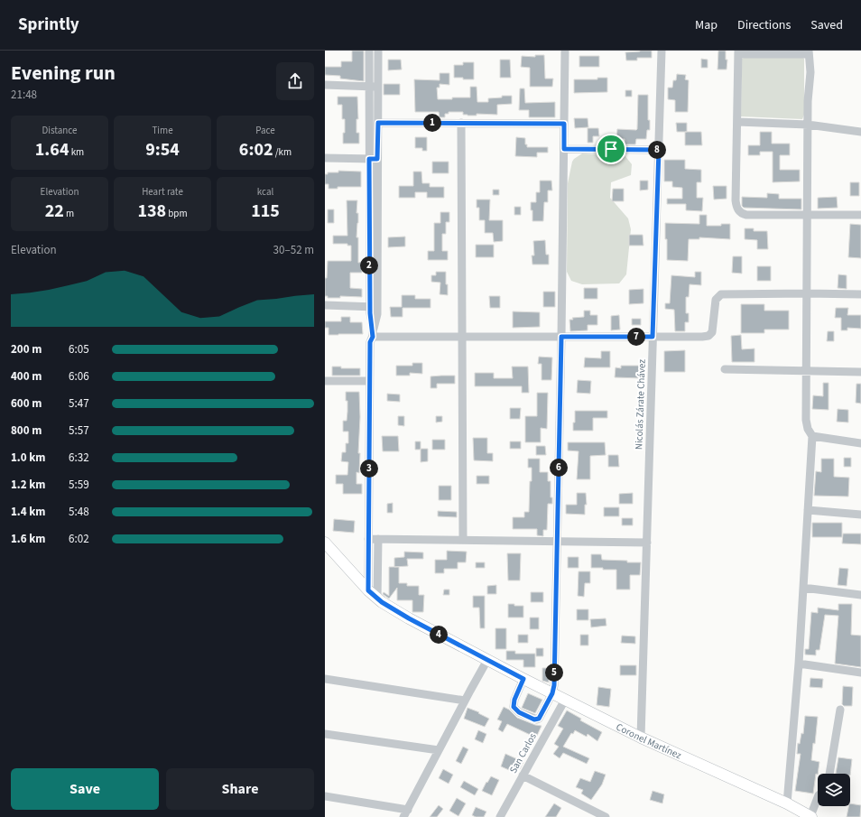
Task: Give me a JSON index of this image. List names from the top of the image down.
{
  "streets": {
    "main road": ["Coronel Martínez"],
    "street": ["Nicolás Zárate Chávez", "San Carlos"]
  },
  "crossings": [
    ["Nicolás Zárate Chávez", "Coronel Martínez"],
    ["Coronel Martínez", "San Carlos"]
  ],
  "page": {
    "header": "Sprintly",
    "nav": ["Map", "Directions", "Saved"],
    "heading": ["Evening run", "21:48"],
    "stats": [
      ["Distance", "1.64 km"],
      ["Time", "9:54"],
      ["Pace", "6:02 /km"],
      ["Elevation", "22 m"],
      ["Heart rate", "138 bpm"],
      ["kcal", "115"]
    ],
    "pins": [
      "1",
      "8",
      "2",
      "7",
      "6",
      "3",
      "4",
      "5"
    ],
    "chart": ["Elevation", "30–52 m"],
    "list": [
      {
        "name": "200 m",
        "note": "6:05"
      },
      {
        "name": "400 m",
        "note": "6:06"
      },
      {
        "name": "600 m",
        "note": "5:47"
      },
      {
        "name": "800 m",
        "note": "5:57"
      },
      {
        "name": "1.0 km",
        "note": "6:32"
      },
      {
        "name": "1.2 km",
        "note": "5:59"
      },
      {
        "name": "1.4 km",
        "note": "5:48"
      },
      {
        "name": "1.6 km",
        "note": "6:02"
      }
    ],
    "buttons": ["Save", "Share"]
  }
}
